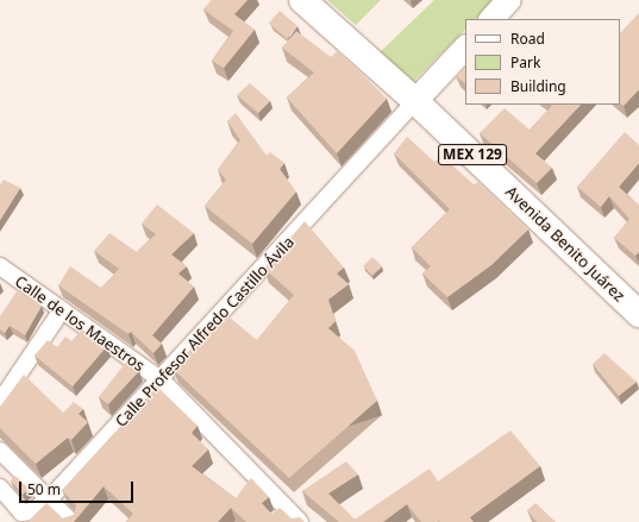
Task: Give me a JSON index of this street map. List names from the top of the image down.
{
  "streets": {
    "main road": ["MEX 129", "Avenida Benito Juárez"],
    "street": ["Calle de los Maestros", "Calle Profesor Alfredo Castillo Ávila"]
  },
  "crossings": [
    ["Avenida Benito Juárez", "Calle Profesor Alfredo Castillo Ávila"],
    ["Calle de los Maestros", "Calle Profesor Alfredo Castillo Ávila"]
  ],
  "legend": ["Road", "Park", "Building"],
  "scale_bar": "50 m"
}
